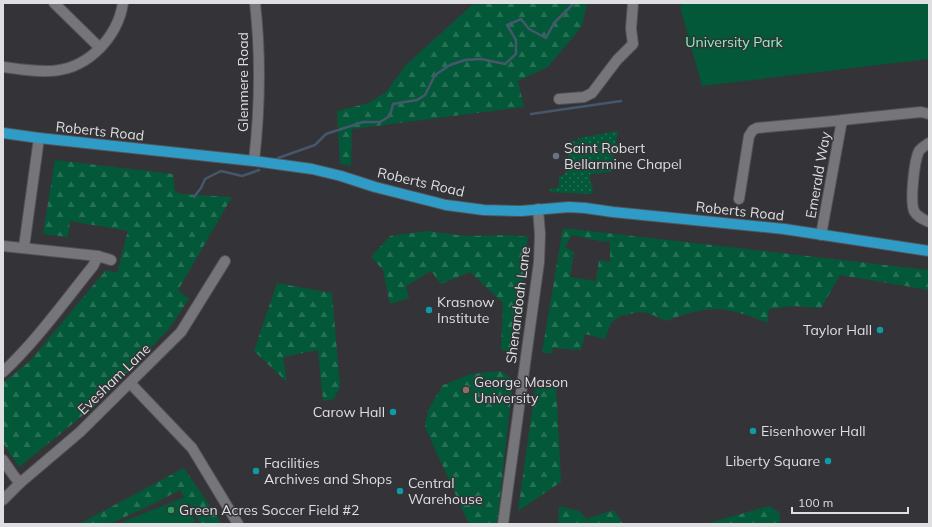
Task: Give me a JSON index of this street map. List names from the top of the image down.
{
  "streets": {
    "main road": ["Roberts Road"],
    "street": [
      "Glenmere Road",
      "Emerald Way",
      "Shenandoah Lane",
      "Evesham Lane"
    ]
  },
  "crossings": [
    ["Glenmere Road", "Roberts Road"],
    ["Roberts Road", "Emerald Way"],
    ["Roberts Road", "Shenandoah Lane"]
  ],
  "parks": ["University Park"],
  "places": [
    "Saint Robert Bellarmine Chapel",
    "Krasnow Institute",
    "Taylor Hall",
    "George Mason University",
    "Carow Hall",
    "Eisenhower Hall",
    "Liberty Square",
    "Facilities Archives and Shops",
    "Central Warehouse",
    "Green Acres Soccer Field #2"
  ],
  "scale_bar": "100 m"
}
